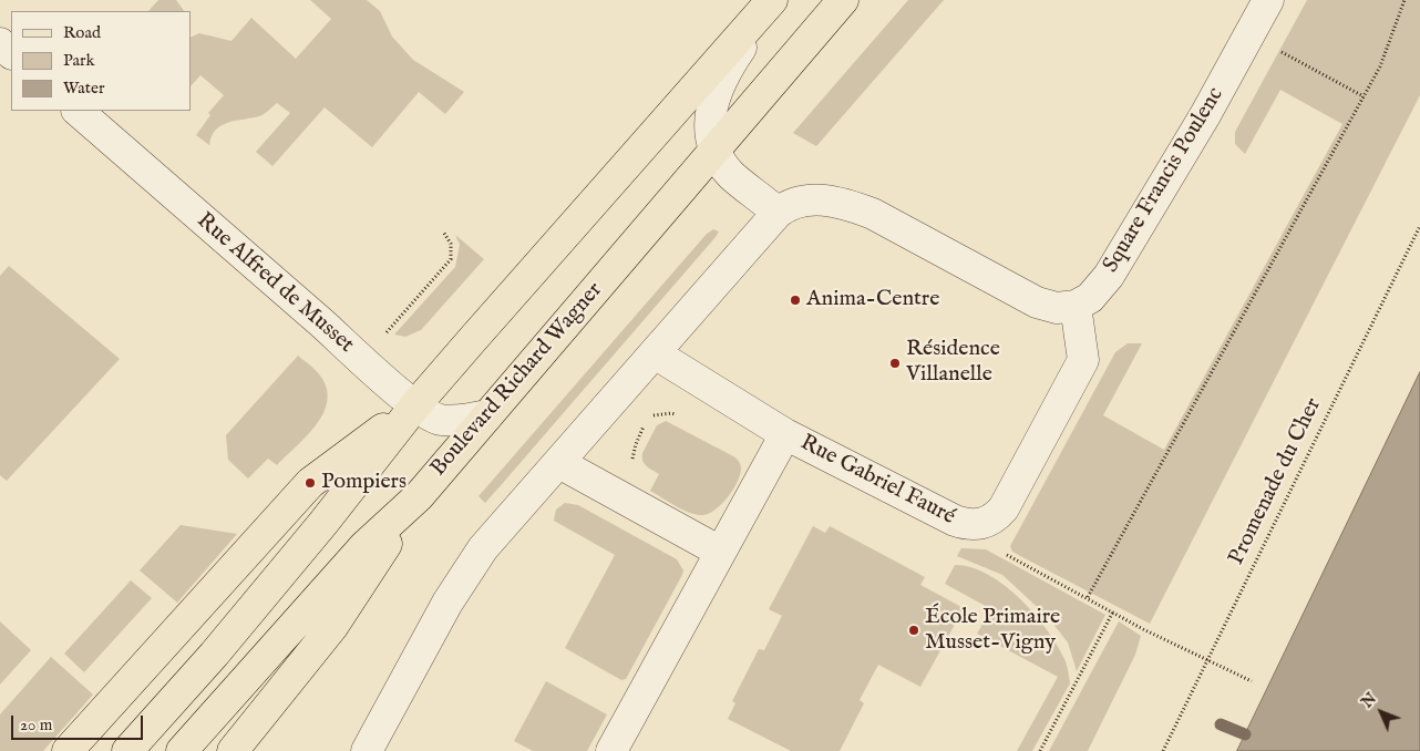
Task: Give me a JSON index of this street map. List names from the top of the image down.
{
  "streets": {
    "main road": ["Boulevard Richard Wagner"],
    "street": ["Square Francis Poulenc", "Rue Alfred de Musset", "Rue Gabriel Fauré"],
    "path": ["Promenade du Cher"]
  },
  "crossings": [
    ["Square Francis Poulenc", "Rue Gabriel Fauré"],
    ["Rue Alfred de Musset", "Boulevard Richard Wagner"]
  ],
  "places": [
    "Anima-Centre",
    "Résidence Villanelle",
    "Pompiers",
    "École Primaire Musset-Vigny"
  ],
  "legend": ["Road", "Park", "Water"],
  "scale_bar": "20 m",
  "north": "top left"
}
